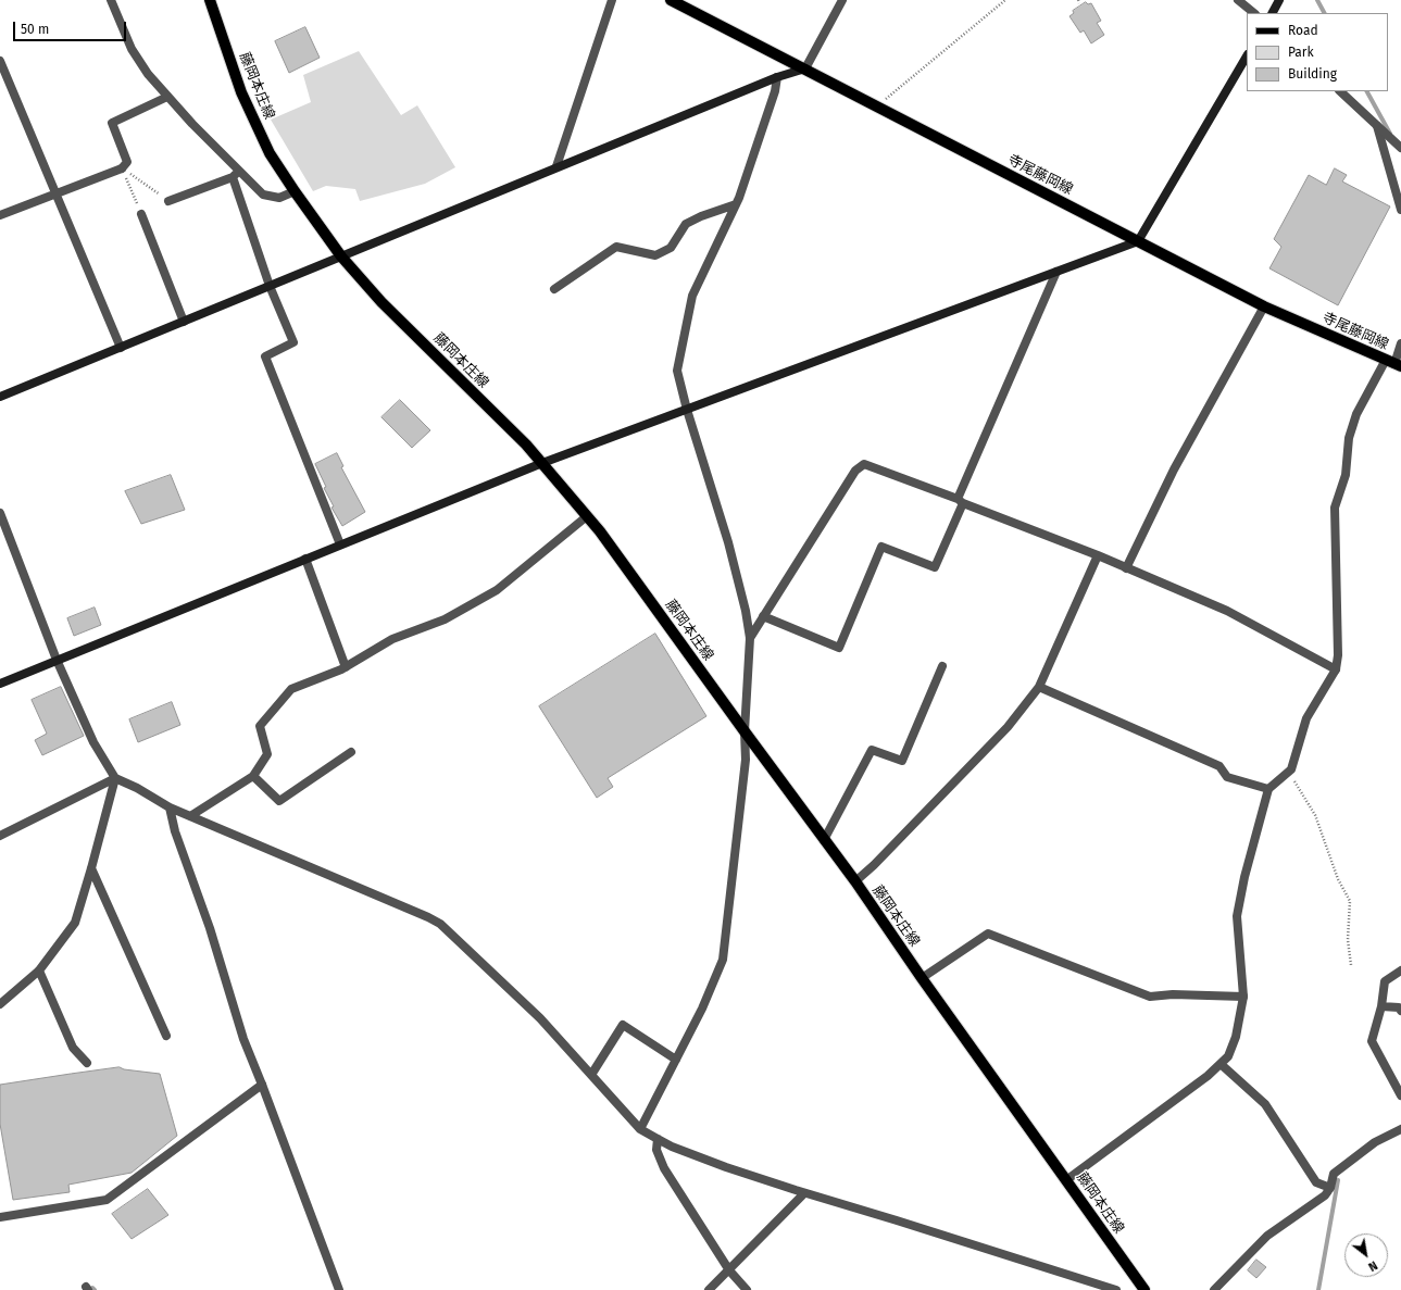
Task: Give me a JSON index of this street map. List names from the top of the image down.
{
  "streets": {
    "main road": ["藤岡本庄線", "寺尾藤岡線"]
  },
  "legend": ["Road", "Park", "Building"],
  "scale_bar": "50 m",
  "north": "bottom right"
}
